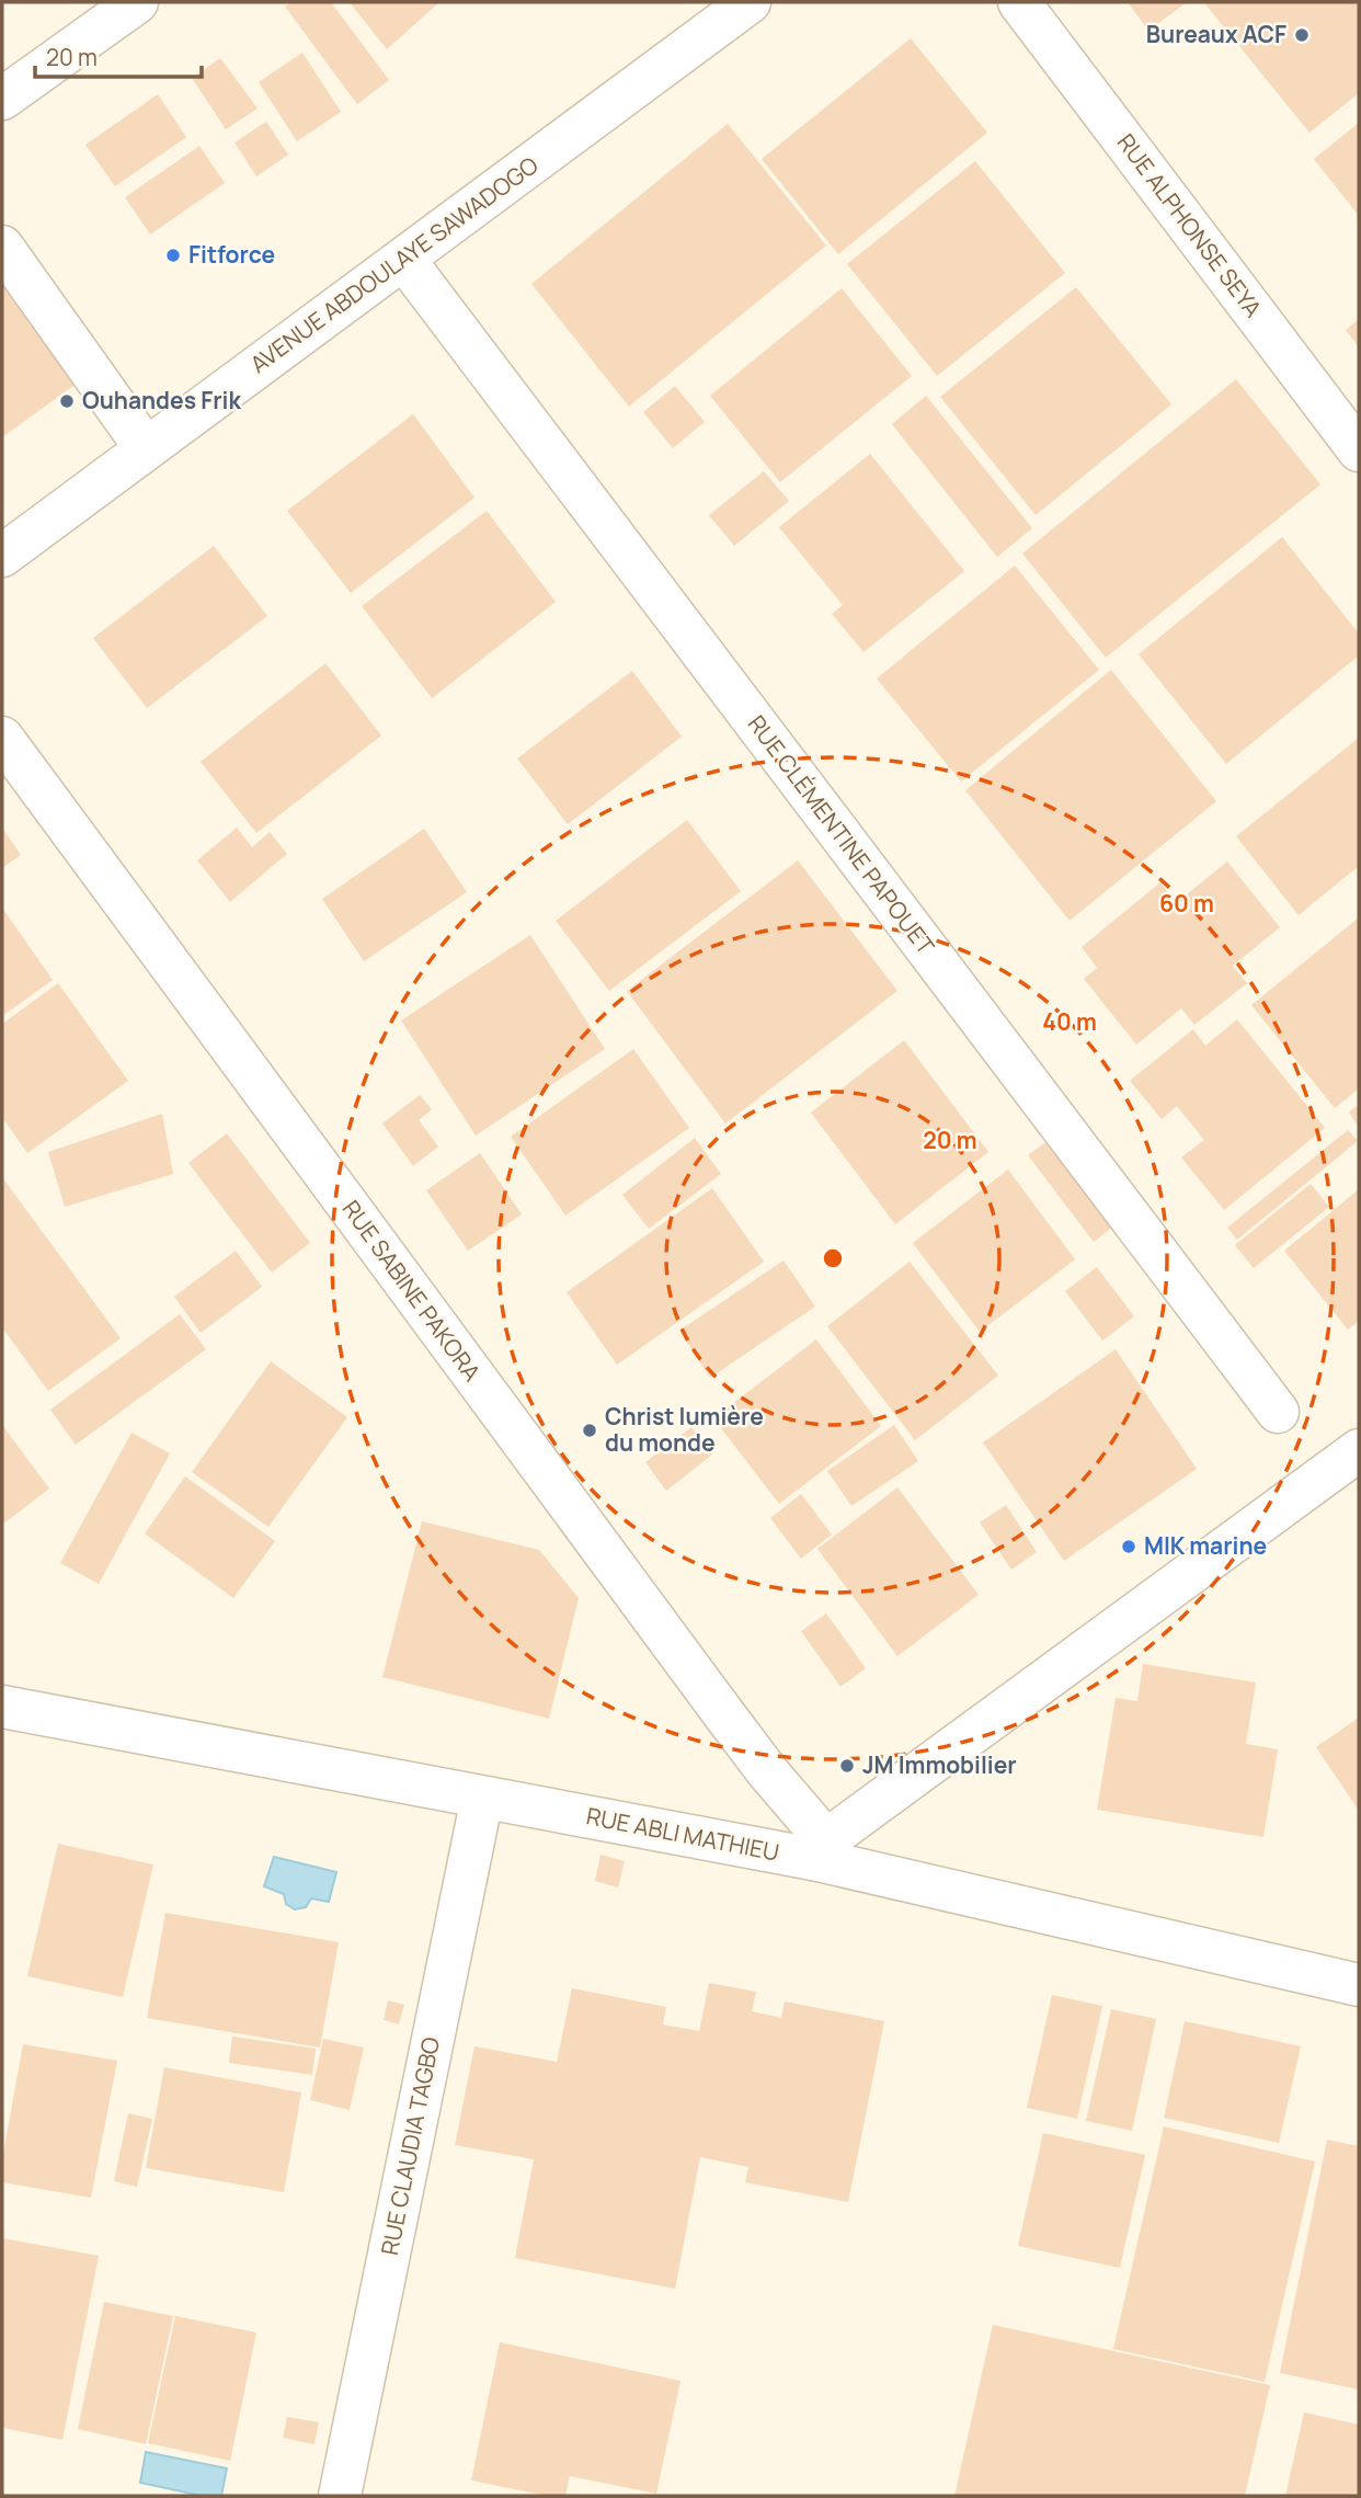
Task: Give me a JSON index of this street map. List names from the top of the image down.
{
  "streets": {
    "street": [
      "RUE ALPHONSE SEYA",
      "AVENUE ABDOULAYE SAWADOGO",
      "RUE CLÉMENTINE PAPOUET",
      "RUE SABINE PAKORA",
      "RUE ABLI MATHIEU",
      "RUE CLAUDIA TAGBO"
    ]
  },
  "crossings": [
    ["AVENUE ABDOULAYE SAWADOGO", "RUE CLÉMENTINE PAPOUET"],
    ["RUE SABINE PAKORA", "RUE ABLI MATHIEU"],
    ["RUE ABLI MATHIEU", "RUE CLAUDIA TAGBO"]
  ],
  "places": [
    "Bureaux ACF",
    "Fitforce",
    "Ouhandes Frik",
    "Christ lumière du monde",
    "MIK marine",
    "JM Immobilier"
  ],
  "scale_bar": "20 m",
  "rings": ["60 m", "40 m", "20 m"]
}
